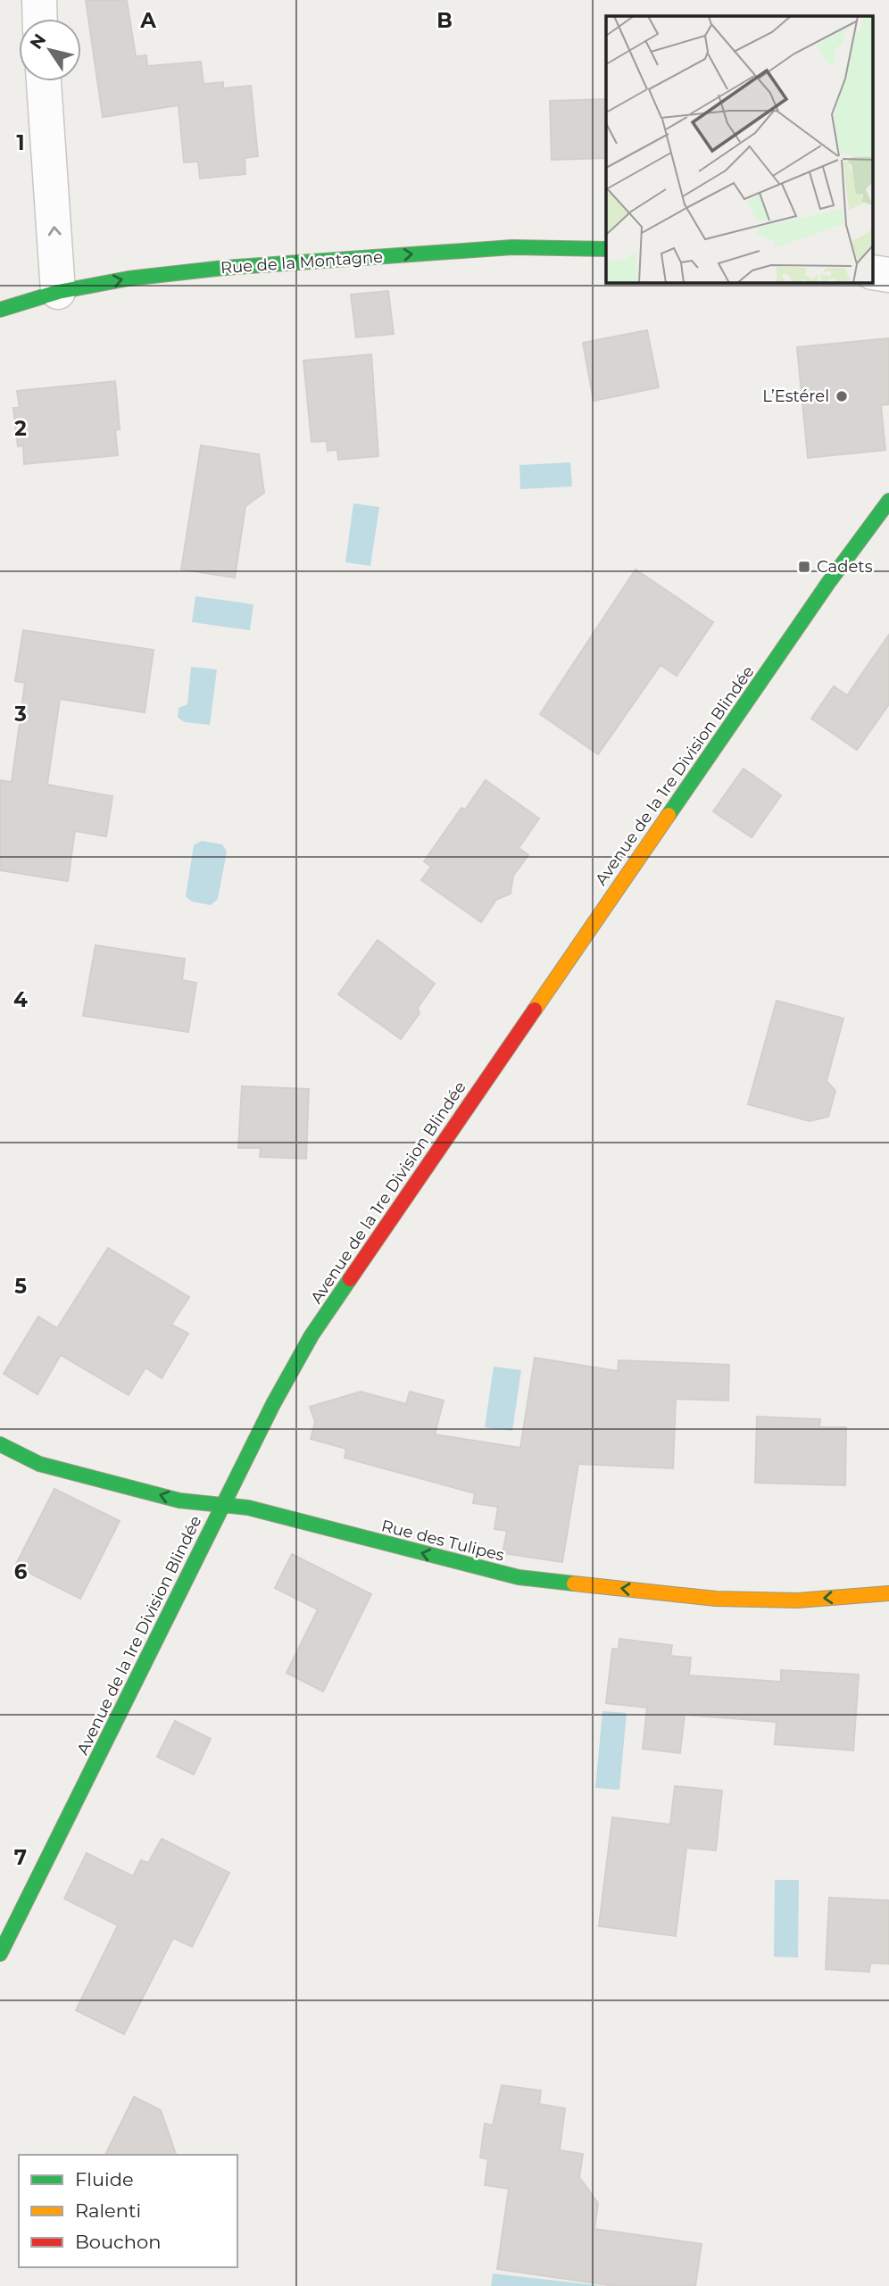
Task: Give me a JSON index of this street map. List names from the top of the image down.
{
  "streets": {
    "main road": ["Rue de la Montagne", "Avenue de la 1re Division Blindée", "Rue des Tulipes"]
  },
  "crossings": [
    ["Avenue de la 1re Division Blindée", "Rue des Tulipes"]
  ],
  "one_way": ["Rue de la Montagne", "Rue des Tulipes"],
  "places": {
    "other": ["L’Estérel"],
    "transit": ["Cadets"]
  },
  "legend": ["Fluide", "Ralenti", "Bouchon"],
  "north": "top left",
  "grid": {
    "columns": ["A", "B"],
    "rows": [
      "1",
      "2",
      "3",
      "4",
      "5",
      "6",
      "7"
    ]
  }
}
